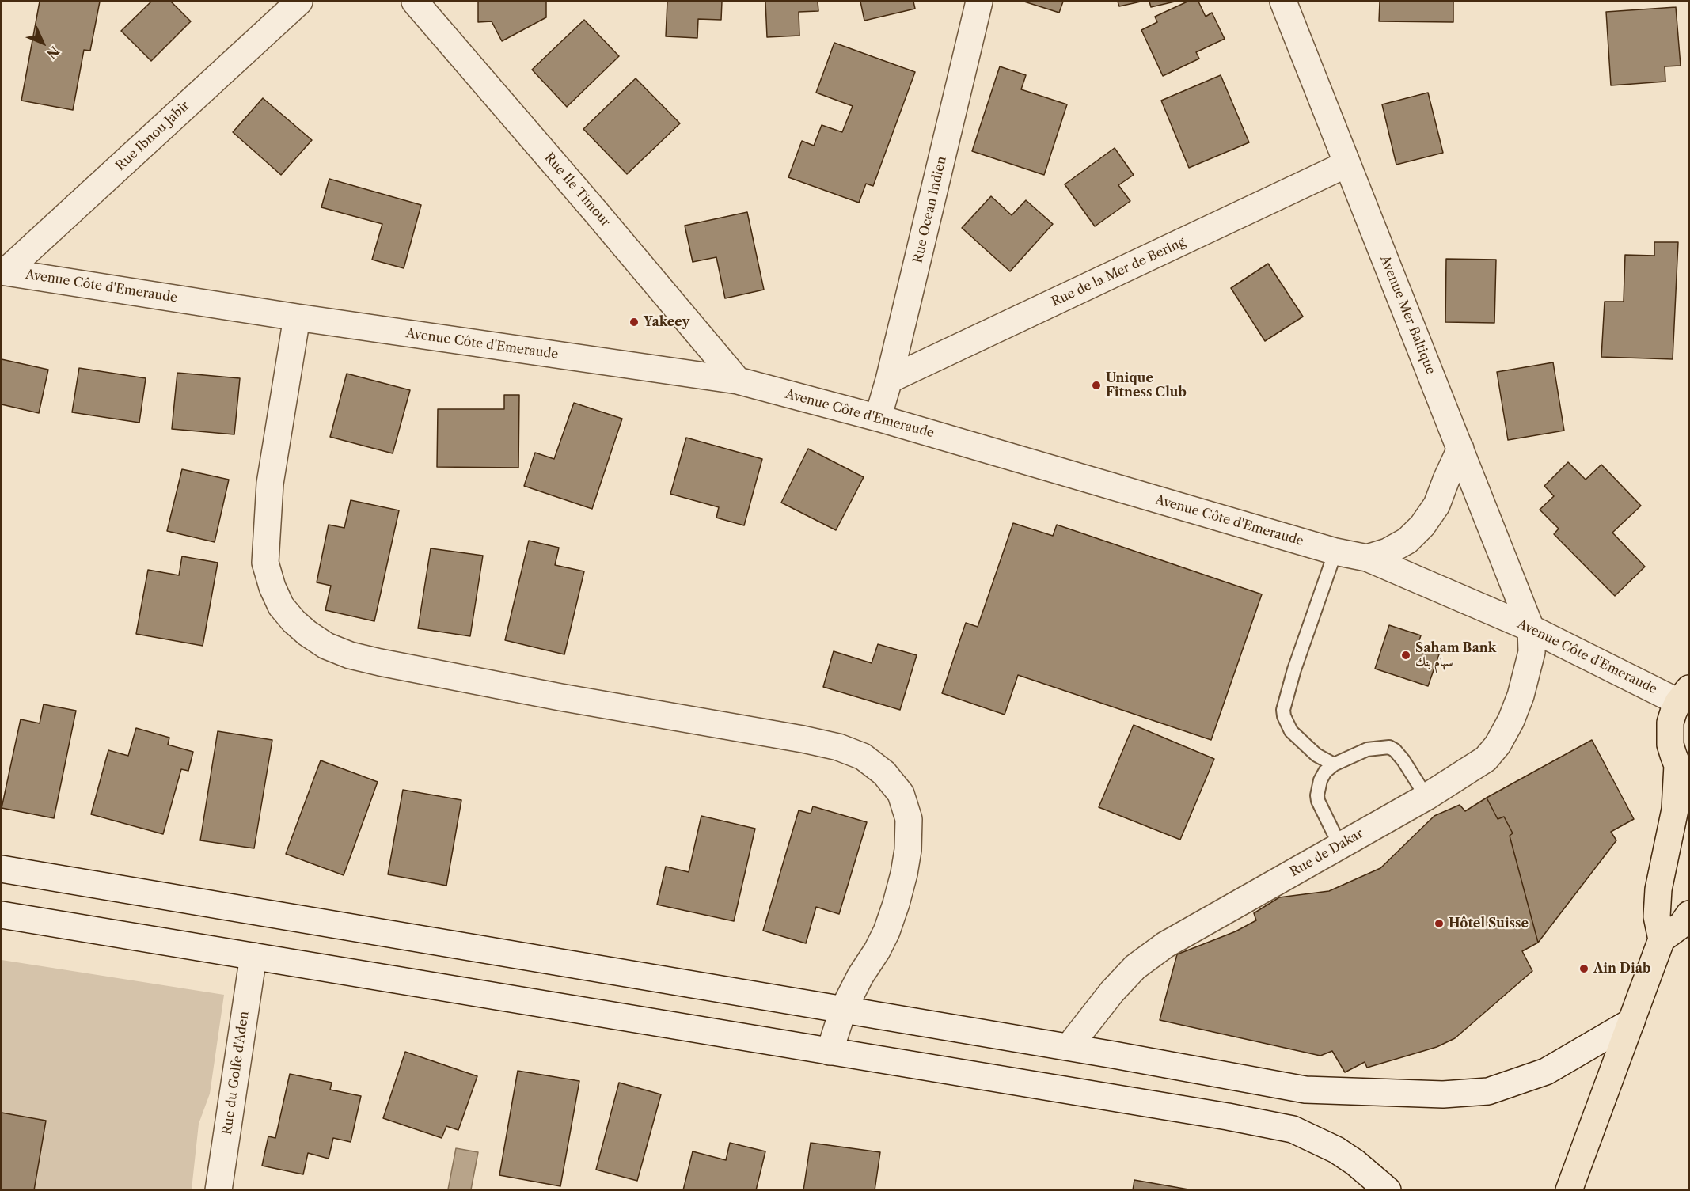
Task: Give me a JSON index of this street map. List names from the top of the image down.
{
  "streets": {
    "street": [
      "Rue Ibnou Jabir",
      "Rue Ile Timour",
      "Rue Ocean Indien",
      "Rue de la Mer de Bering",
      "Avenue Côte d'Emeraude",
      "Avenue Mer Baltique",
      "Rue de Dakar",
      "Rue du Golfe d'Aden"
    ]
  },
  "crossings": [
    ["Rue Ibnou Jabir", "Avenue Côte d'Emeraude"],
    ["Rue Ile Timour", "Avenue Côte d'Emeraude"],
    ["Rue Ocean Indien", "Rue de la Mer de Bering"],
    ["Rue Ocean Indien", "Avenue Côte d'Emeraude"],
    ["Rue de la Mer de Bering", "Avenue Mer Baltique"],
    ["Avenue Côte d'Emeraude", "Avenue Mer Baltique"],
    ["Avenue Côte d'Emeraude", "Rue de Dakar"],
    ["Avenue Mer Baltique", "Rue de Dakar"]
  ],
  "places": [
    "Yakeey",
    "Unique Fitness Club",
    "Saham Bank سهام بنك",
    "Hôtel Suisse",
    "Ain Diab"
  ],
  "north": "bottom right"
}
